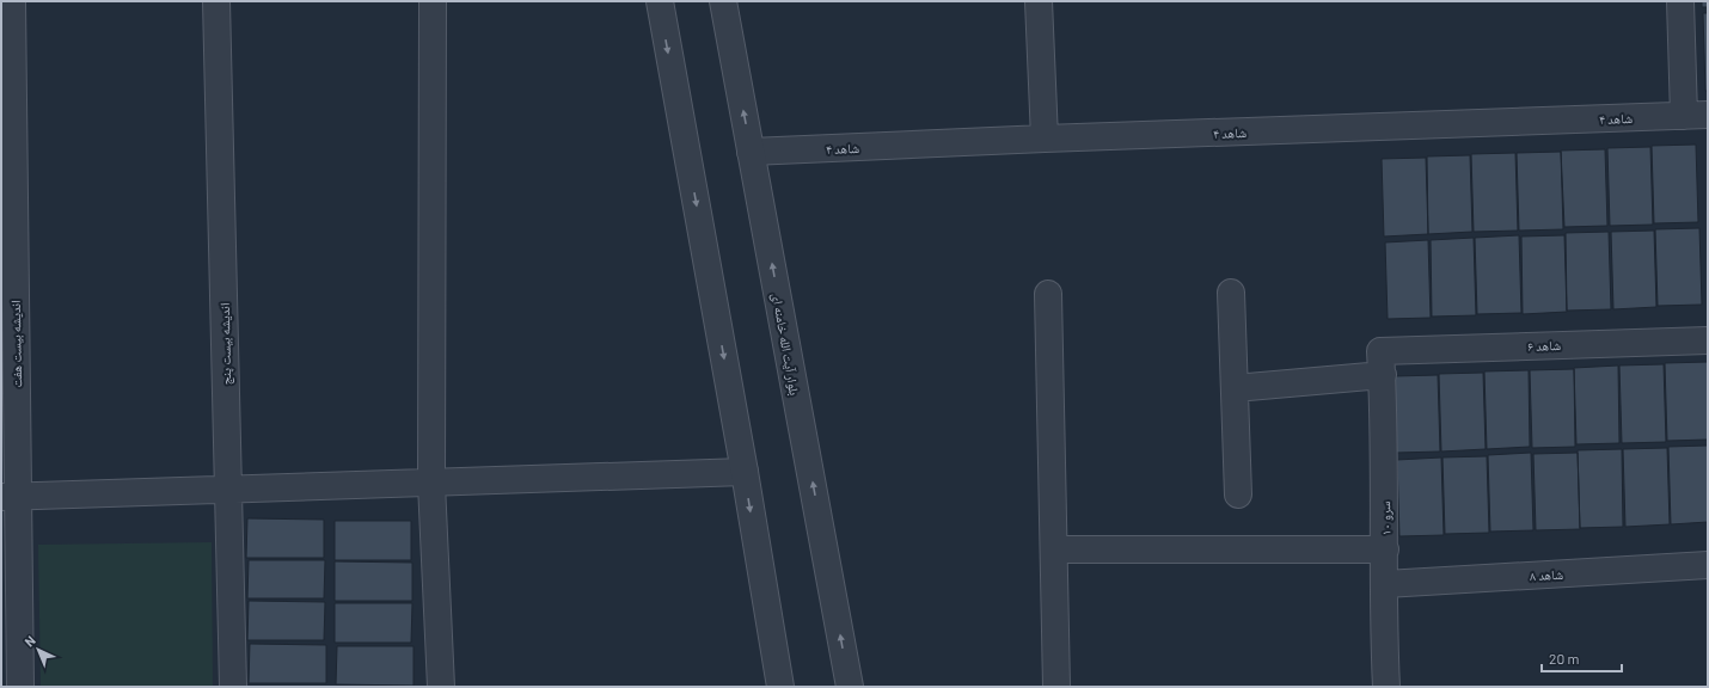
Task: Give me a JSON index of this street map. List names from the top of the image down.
{
  "streets": {
    "street": [
      "شاهد ۴",
      "اندیشه بیست هفت",
      "اندیشه بیست پنج",
      "بلوار آیت الله خامنه ای",
      "شاهد ۶",
      "سرو ۱۰",
      "شاهد ۸"
    ]
  },
  "crossings": [
    ["شاهد ۴", "بلوار آیت الله خامنه ای"],
    ["شاهد ۶", "سرو ۱۰"],
    ["سرو ۱۰", "شاهد ۸"]
  ],
  "scale_bar": "20 m",
  "north": "top left"
}
